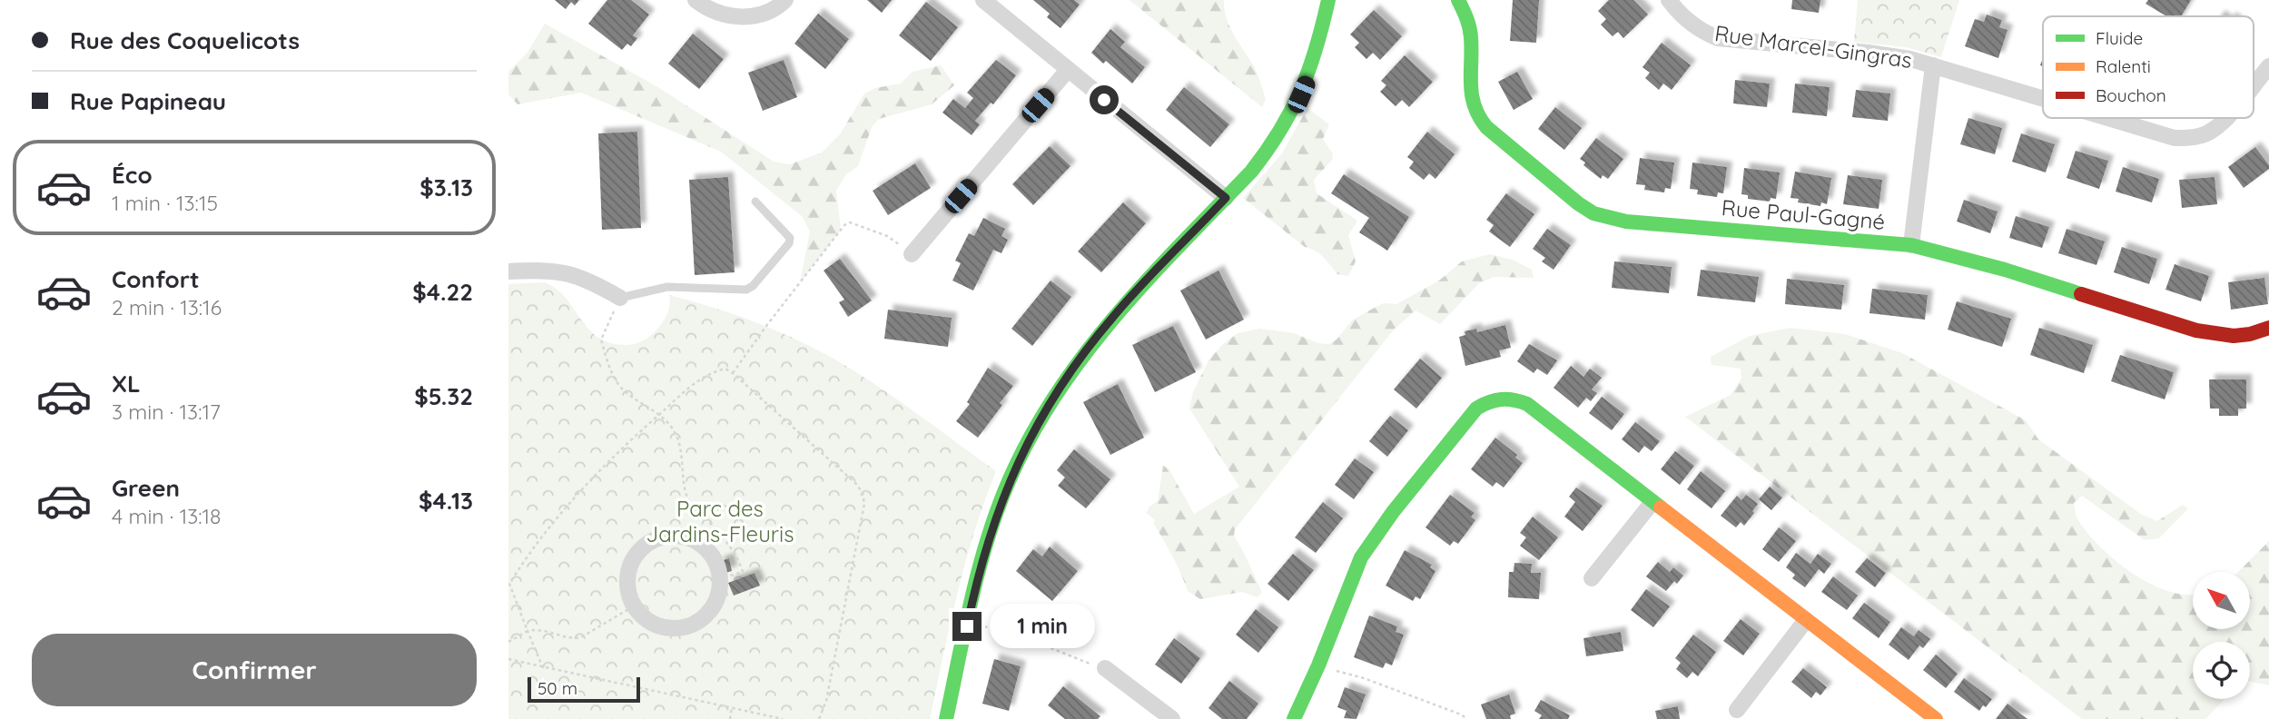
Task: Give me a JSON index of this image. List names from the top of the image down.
{
  "streets": {
    "street": ["Rue Marcel-Gingras", "Rue Paul-Gagné"]
  },
  "parks": ["Parc des Jardins-Fleuris"],
  "legend": ["Fluide", "Ralenti", "Bouchon"],
  "scale_bar": "50 m",
  "north": "top left",
  "page": {
    "banner": ["Rue des Coquelicots", "Rue Papineau"],
    "list": [
      {
        "name": "Éco",
        "note": "1 min · 13:15",
        "value": "$3.13"
      },
      {
        "name": "Confort",
        "note": "2 min · 13:16",
        "value": "$4.22"
      },
      {
        "name": "XL",
        "note": "3 min · 13:17",
        "value": "$5.32"
      },
      {
        "name": "Green",
        "note": "4 min · 13:18",
        "value": "$4.13"
      }
    ],
    "bubble": "1 min",
    "buttons": "Confirmer",
    "scale": "50 m"
  }
}
